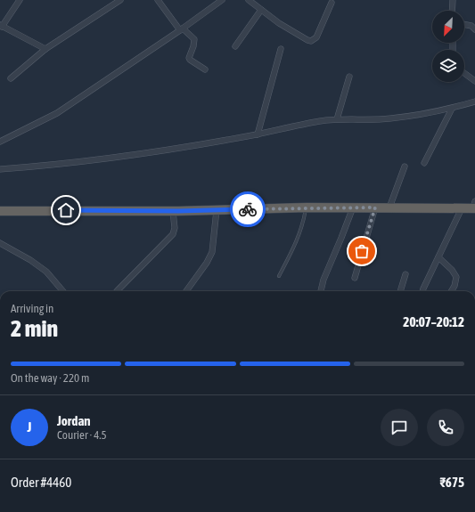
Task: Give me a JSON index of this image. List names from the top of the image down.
{
  "north": "bottom left",
  "page": {
    "heading": ["2 min", "Arriving in", "20:07–20:12"],
    "panel": [
      "Jordan",
      "Courier · 4.5",
      "Order #4460",
      "₹675"
    ],
    "bar": "On the way · 220 m",
    "round": "J"
  }
}
